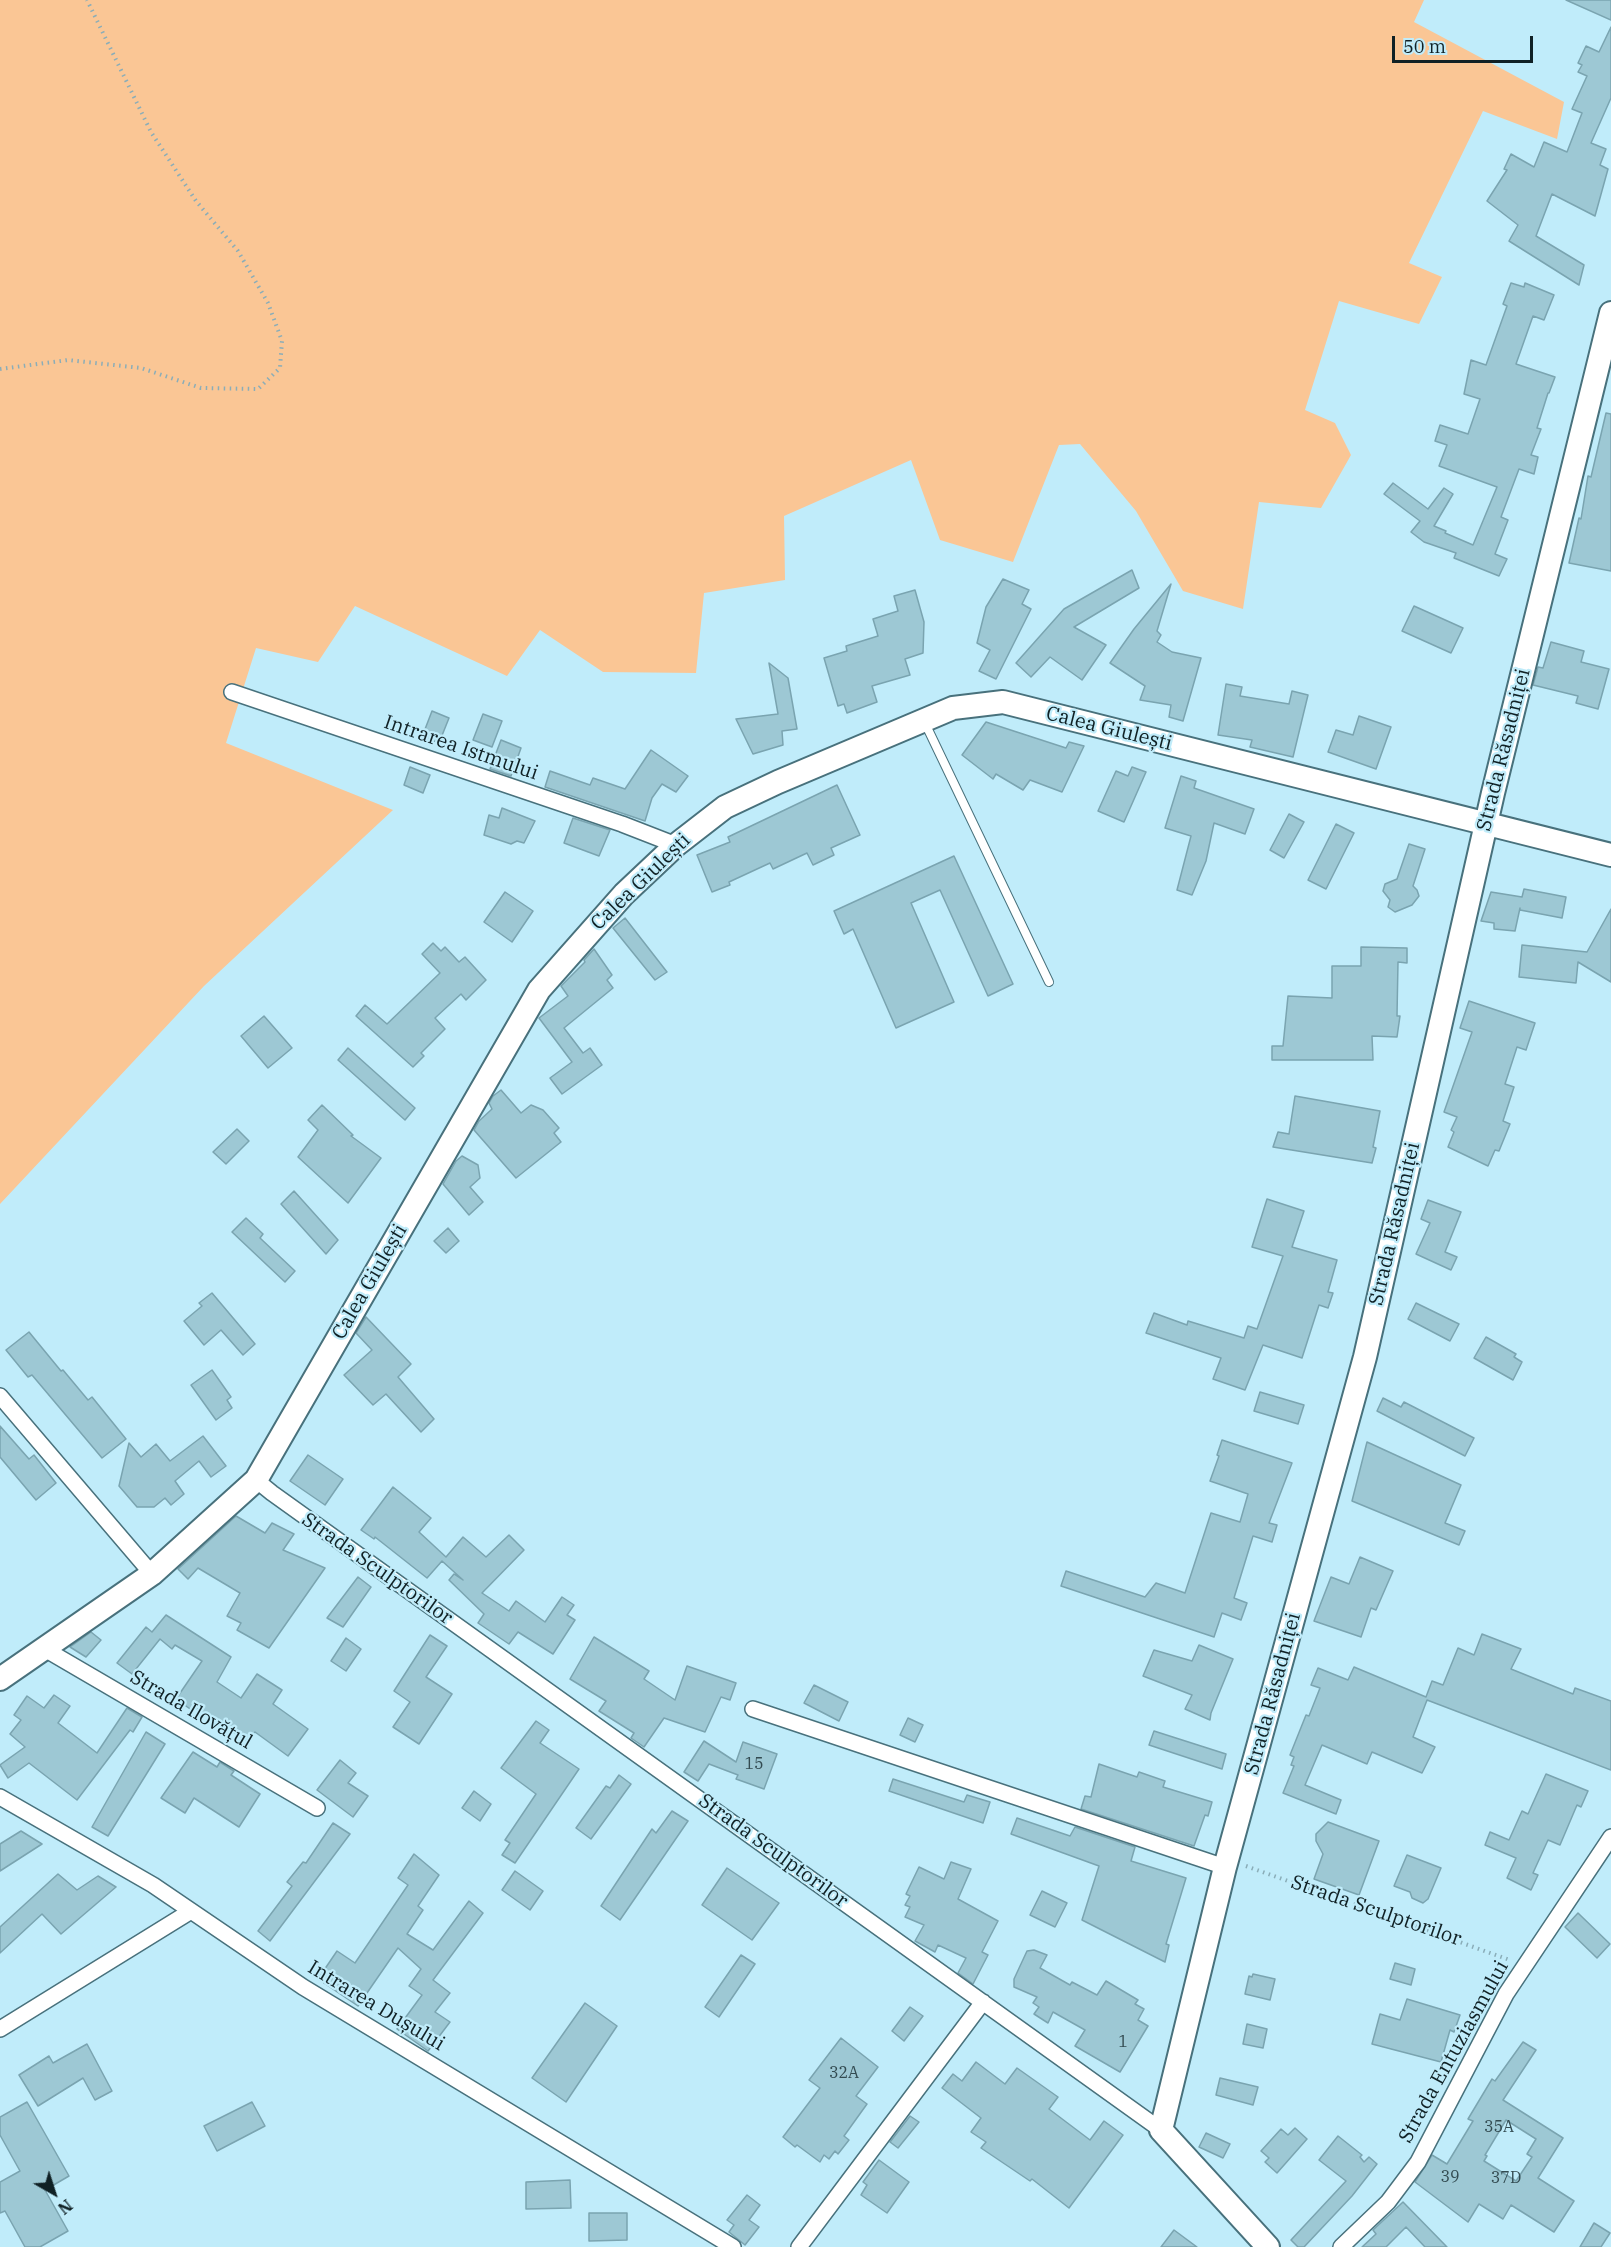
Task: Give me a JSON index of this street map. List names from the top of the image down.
{
  "streets": {
    "main road": ["Calea Giulești", "Strada Răsadniței", "Strada Sculptorilor"],
    "street": [
      "Intrarea Istmului",
      "Strada Ilovățul",
      "Intrarea Dușului",
      "Strada Entuziasmului"
    ]
  },
  "crossings": [
    ["Calea Giulești", "Intrarea Istmului"],
    ["Calea Giulești", "Strada Răsadniței"],
    ["Calea Giulești", "Strada Sculptorilor"],
    ["Calea Giulești", "Strada Ilovățul"],
    ["Strada Răsadniței", "Strada Sculptorilor"],
    ["Strada Sculptorilor", "Strada Entuziasmului"]
  ],
  "house_numbers": [
    "15",
    "1",
    "32A",
    "35A",
    "39",
    "37D"
  ],
  "scale_bar": "50 m",
  "north": "bottom right"
}
